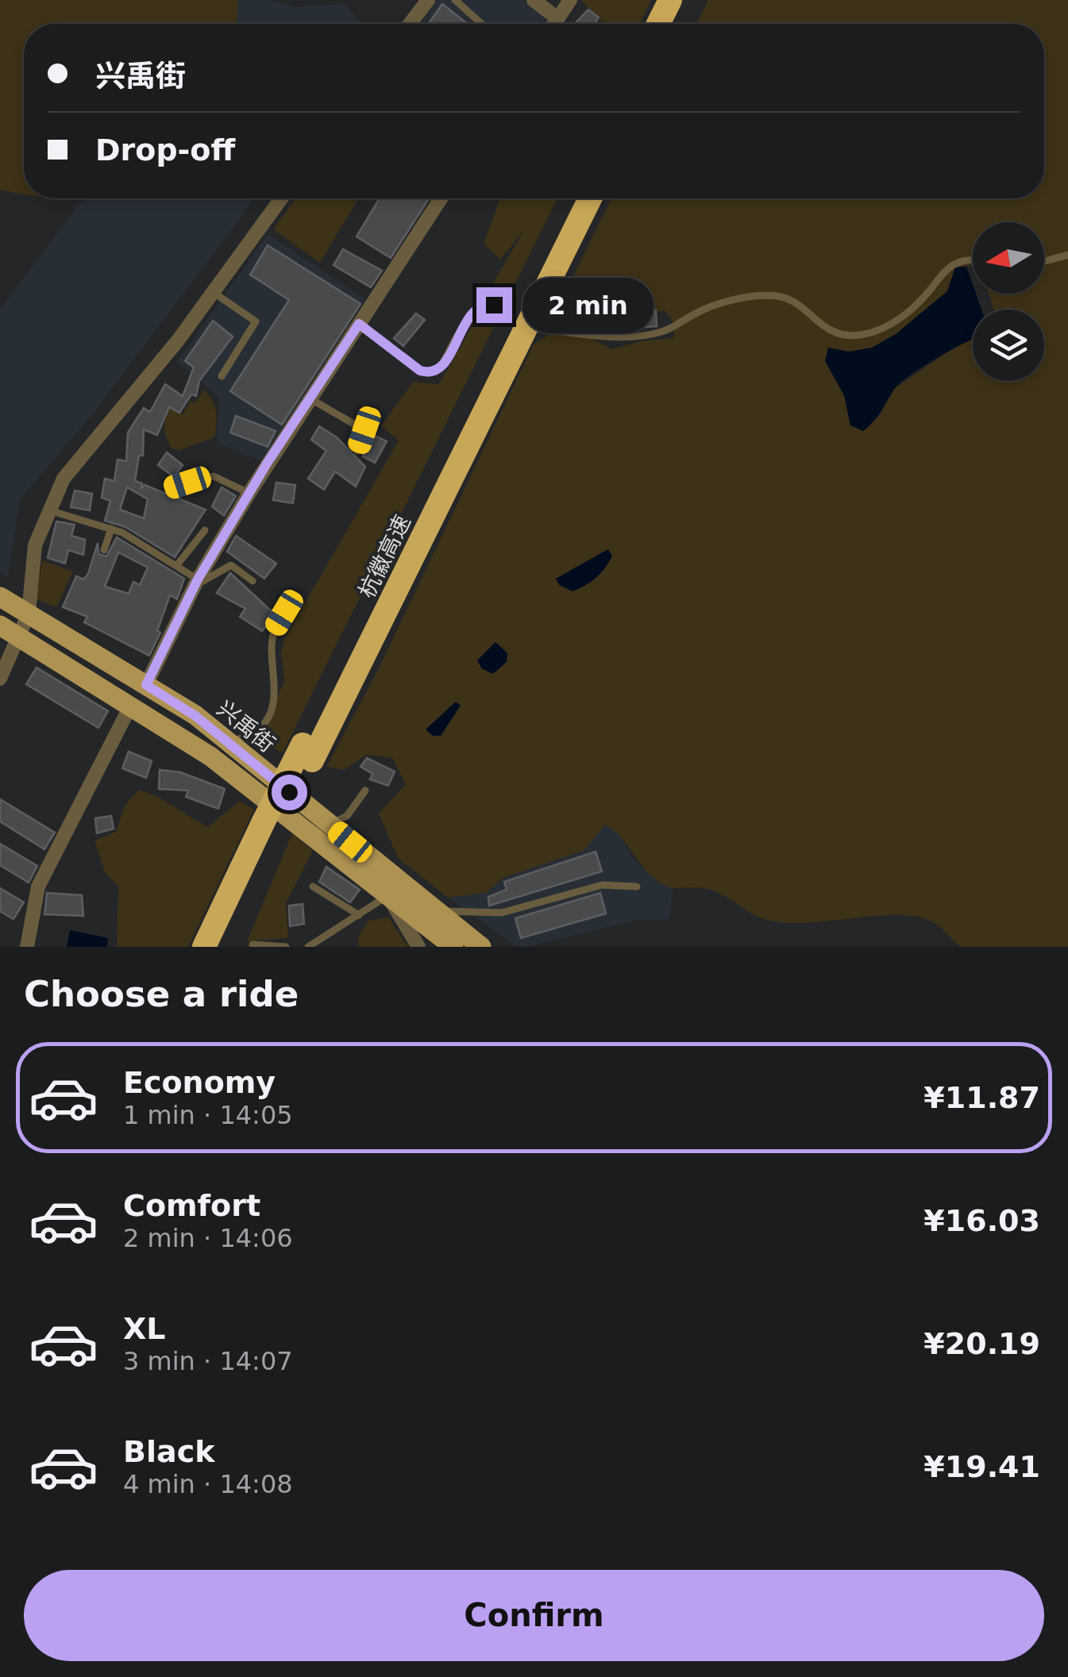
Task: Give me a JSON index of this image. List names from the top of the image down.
{
  "streets": {
    "highway": ["杭徽高速"],
    "main road": ["兴禹街"]
  },
  "north": "left",
  "page": {
    "banner": ["兴禹街", "Drop-off"],
    "bubble": "2 min",
    "heading": "Choose a ride",
    "list": [
      {
        "name": "Economy",
        "note": "1 min · 14:05",
        "value": "¥11.87"
      },
      {
        "name": "Comfort",
        "note": "2 min · 14:06",
        "value": "¥16.03"
      },
      {
        "name": "XL",
        "note": "3 min · 14:07",
        "value": "¥20.19"
      },
      {
        "name": "Black",
        "note": "4 min · 14:08",
        "value": "¥19.41"
      }
    ],
    "buttons": "Confirm"
  }
}
